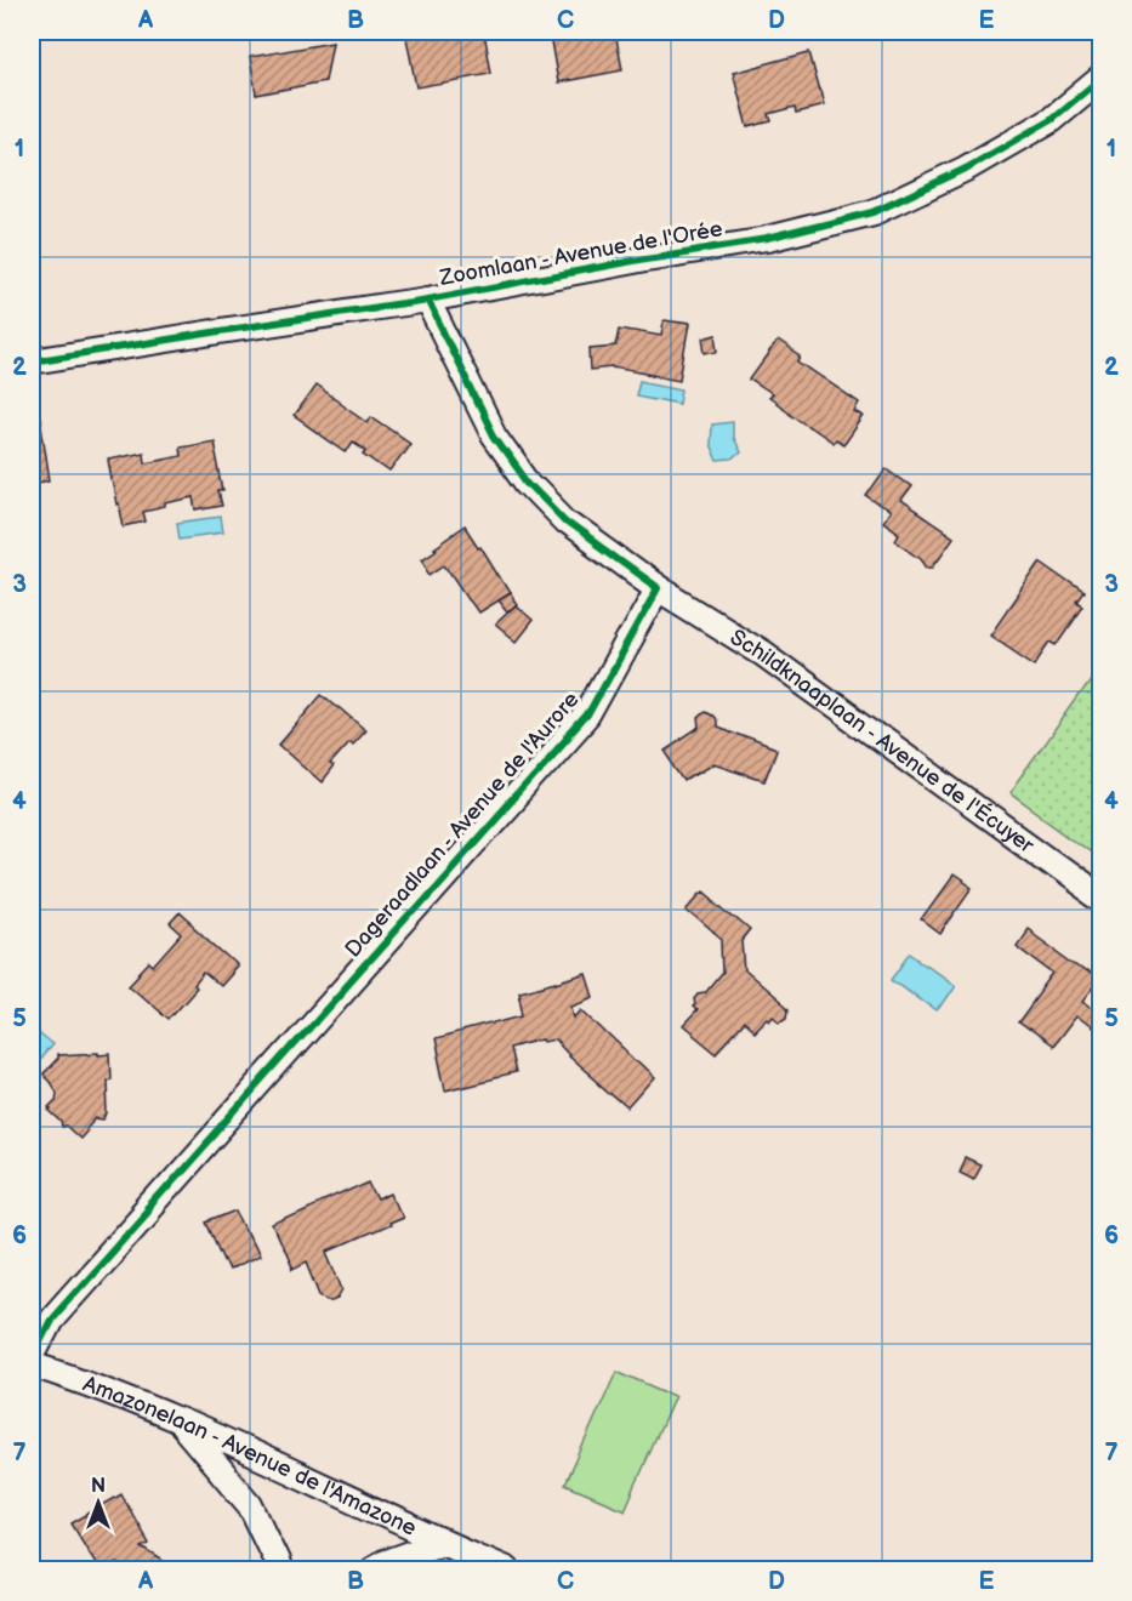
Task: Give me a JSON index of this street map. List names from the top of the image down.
{
  "streets": {
    "street": [
      "Zoomlaan - Avenue de l'Orée",
      "Schildknaaplaan - Avenue de l'Écuyer",
      "Dageraadlaan - Avenue de l'Aurore",
      "Amazonelaan - Avenue de l'Amazone"
    ]
  },
  "crossings": [
    ["Schildknaaplaan - Avenue de l'Écuyer", "Dageraadlaan - Avenue de l'Aurore"]
  ],
  "north": "top",
  "grid": {
    "columns": [
      "A",
      "B",
      "C",
      "D",
      "E"
    ],
    "rows": [
      "1",
      "2",
      "3",
      "4",
      "5",
      "6",
      "7"
    ]
  }
}
